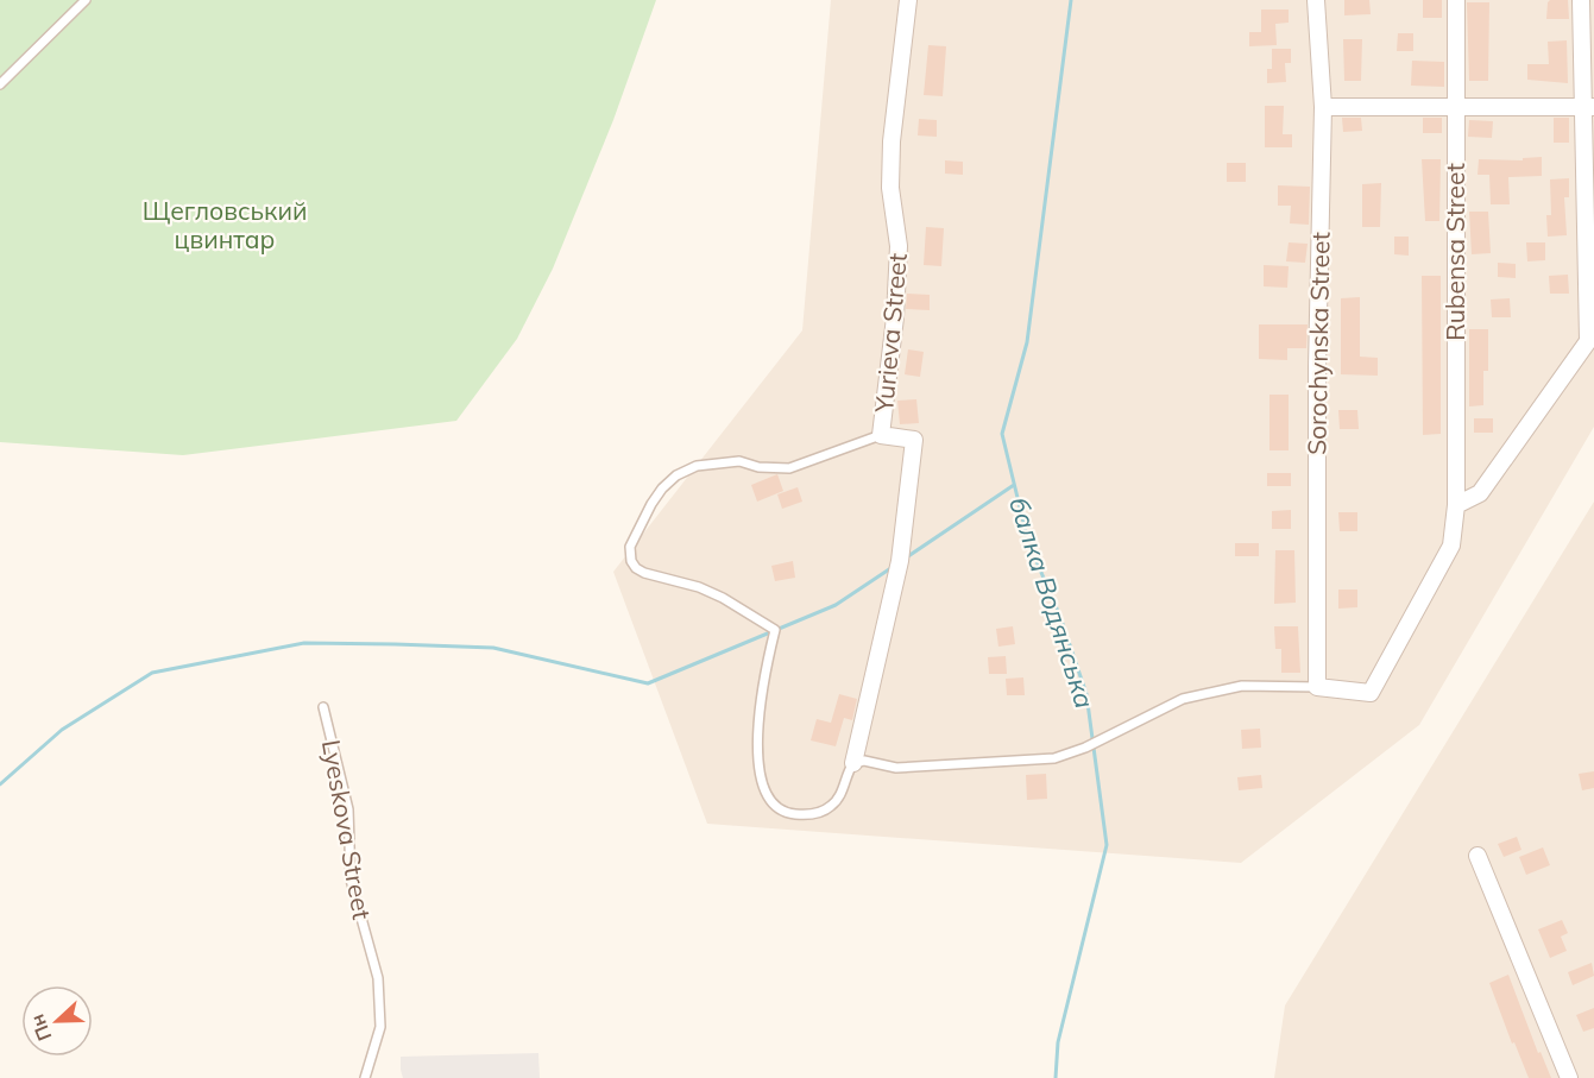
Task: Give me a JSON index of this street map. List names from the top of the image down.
{
  "streets": {
    "street": ["Rubensa Street", "Yurieva Street", "Sorochynska Street"],
    "lane": ["Lyeskova Street"]
  },
  "crossings": [
    ["Rubensa Street", "Sorochynska Street"]
  ],
  "water": ["балка Водянська"],
  "parks": ["Щегловський цвинтар"],
  "north": "left"
}
